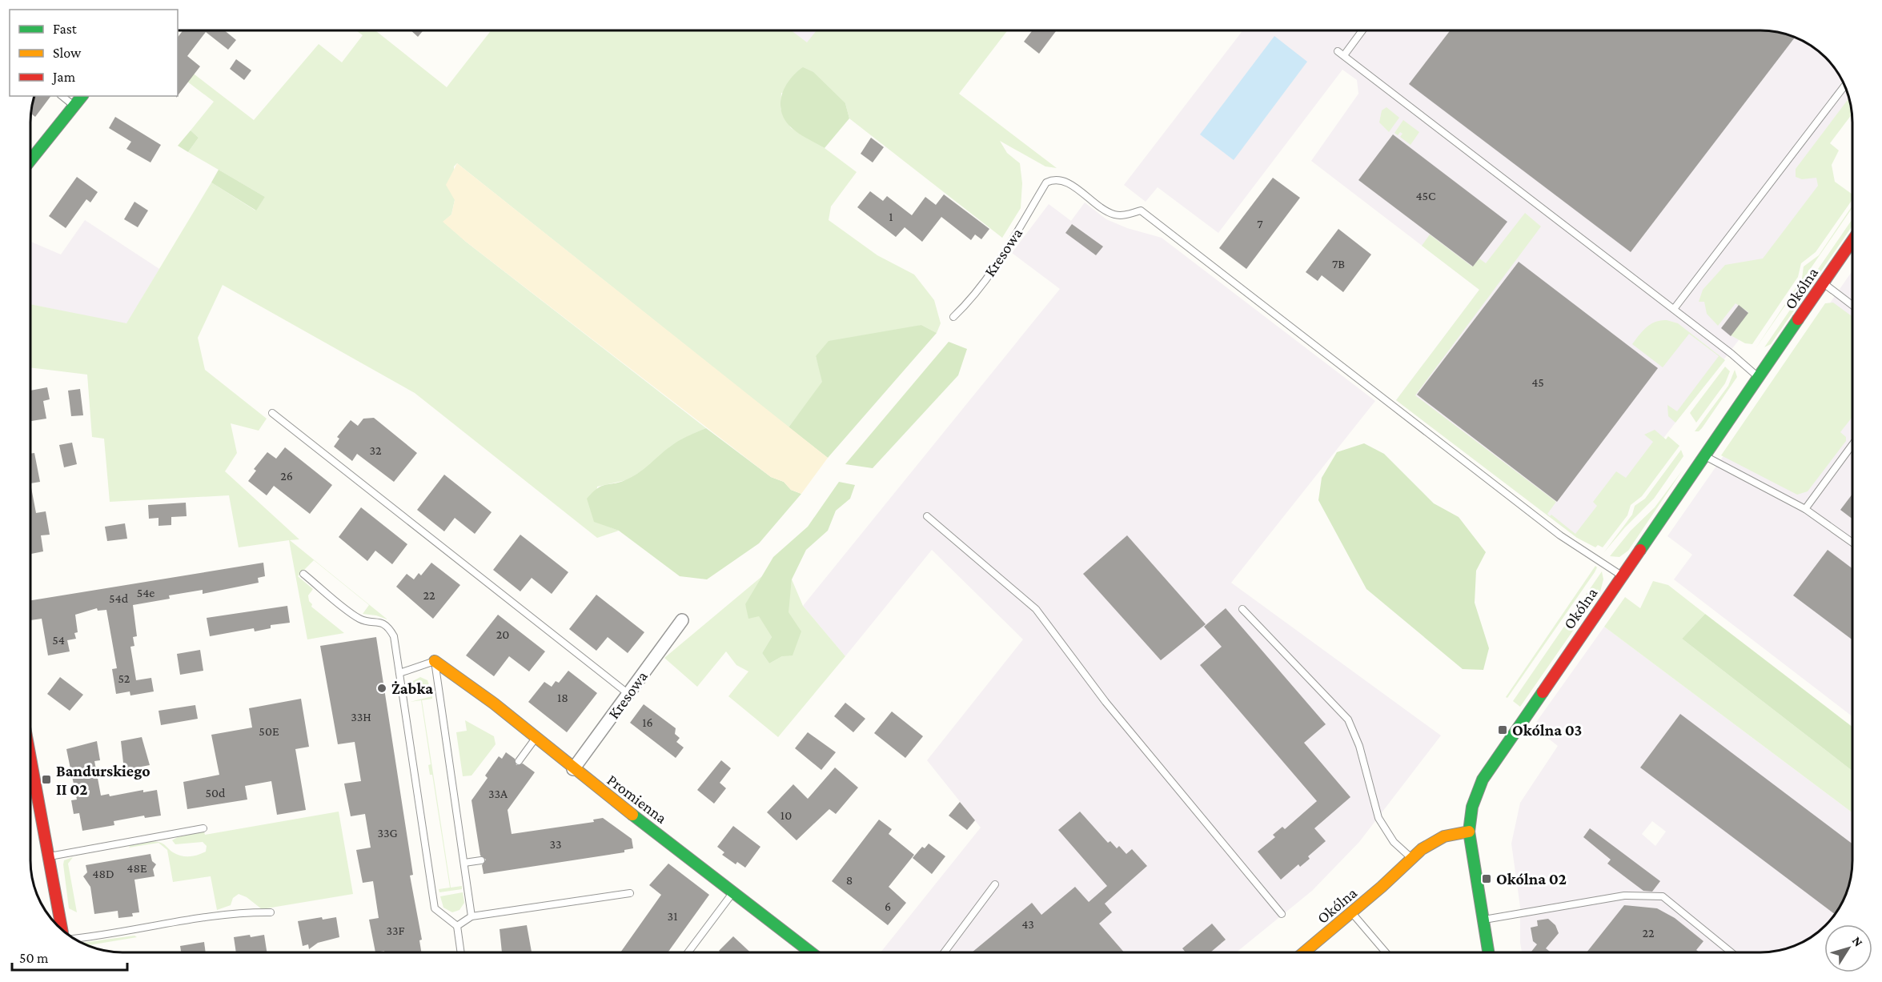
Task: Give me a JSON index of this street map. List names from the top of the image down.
{
  "streets": {
    "street": ["Kresowa", "Okólna", "Promienna"]
  },
  "crossings": [
    ["Kresowa", "Okólna"],
    ["Kresowa", "Promienna"]
  ],
  "places": {
    "other": ["Żabka"],
    "transit": ["Okólna 03", "Bandurskiego II 02", "Okólna 02"]
  },
  "house_numbers": [
    "45C",
    "1",
    "7",
    "7B",
    "45",
    "32",
    "26",
    "54e",
    "22",
    "54d",
    "20",
    "54",
    "52",
    "18",
    "33H",
    "16",
    "50E",
    "50d",
    "33A",
    "10",
    "33G",
    "33",
    "48E",
    "48D",
    "8",
    "6",
    "31",
    "43",
    "33F",
    "22"
  ],
  "legend": ["Fast", "Slow", "Jam"],
  "scale_bar": "50 m",
  "north": "top right"
}
